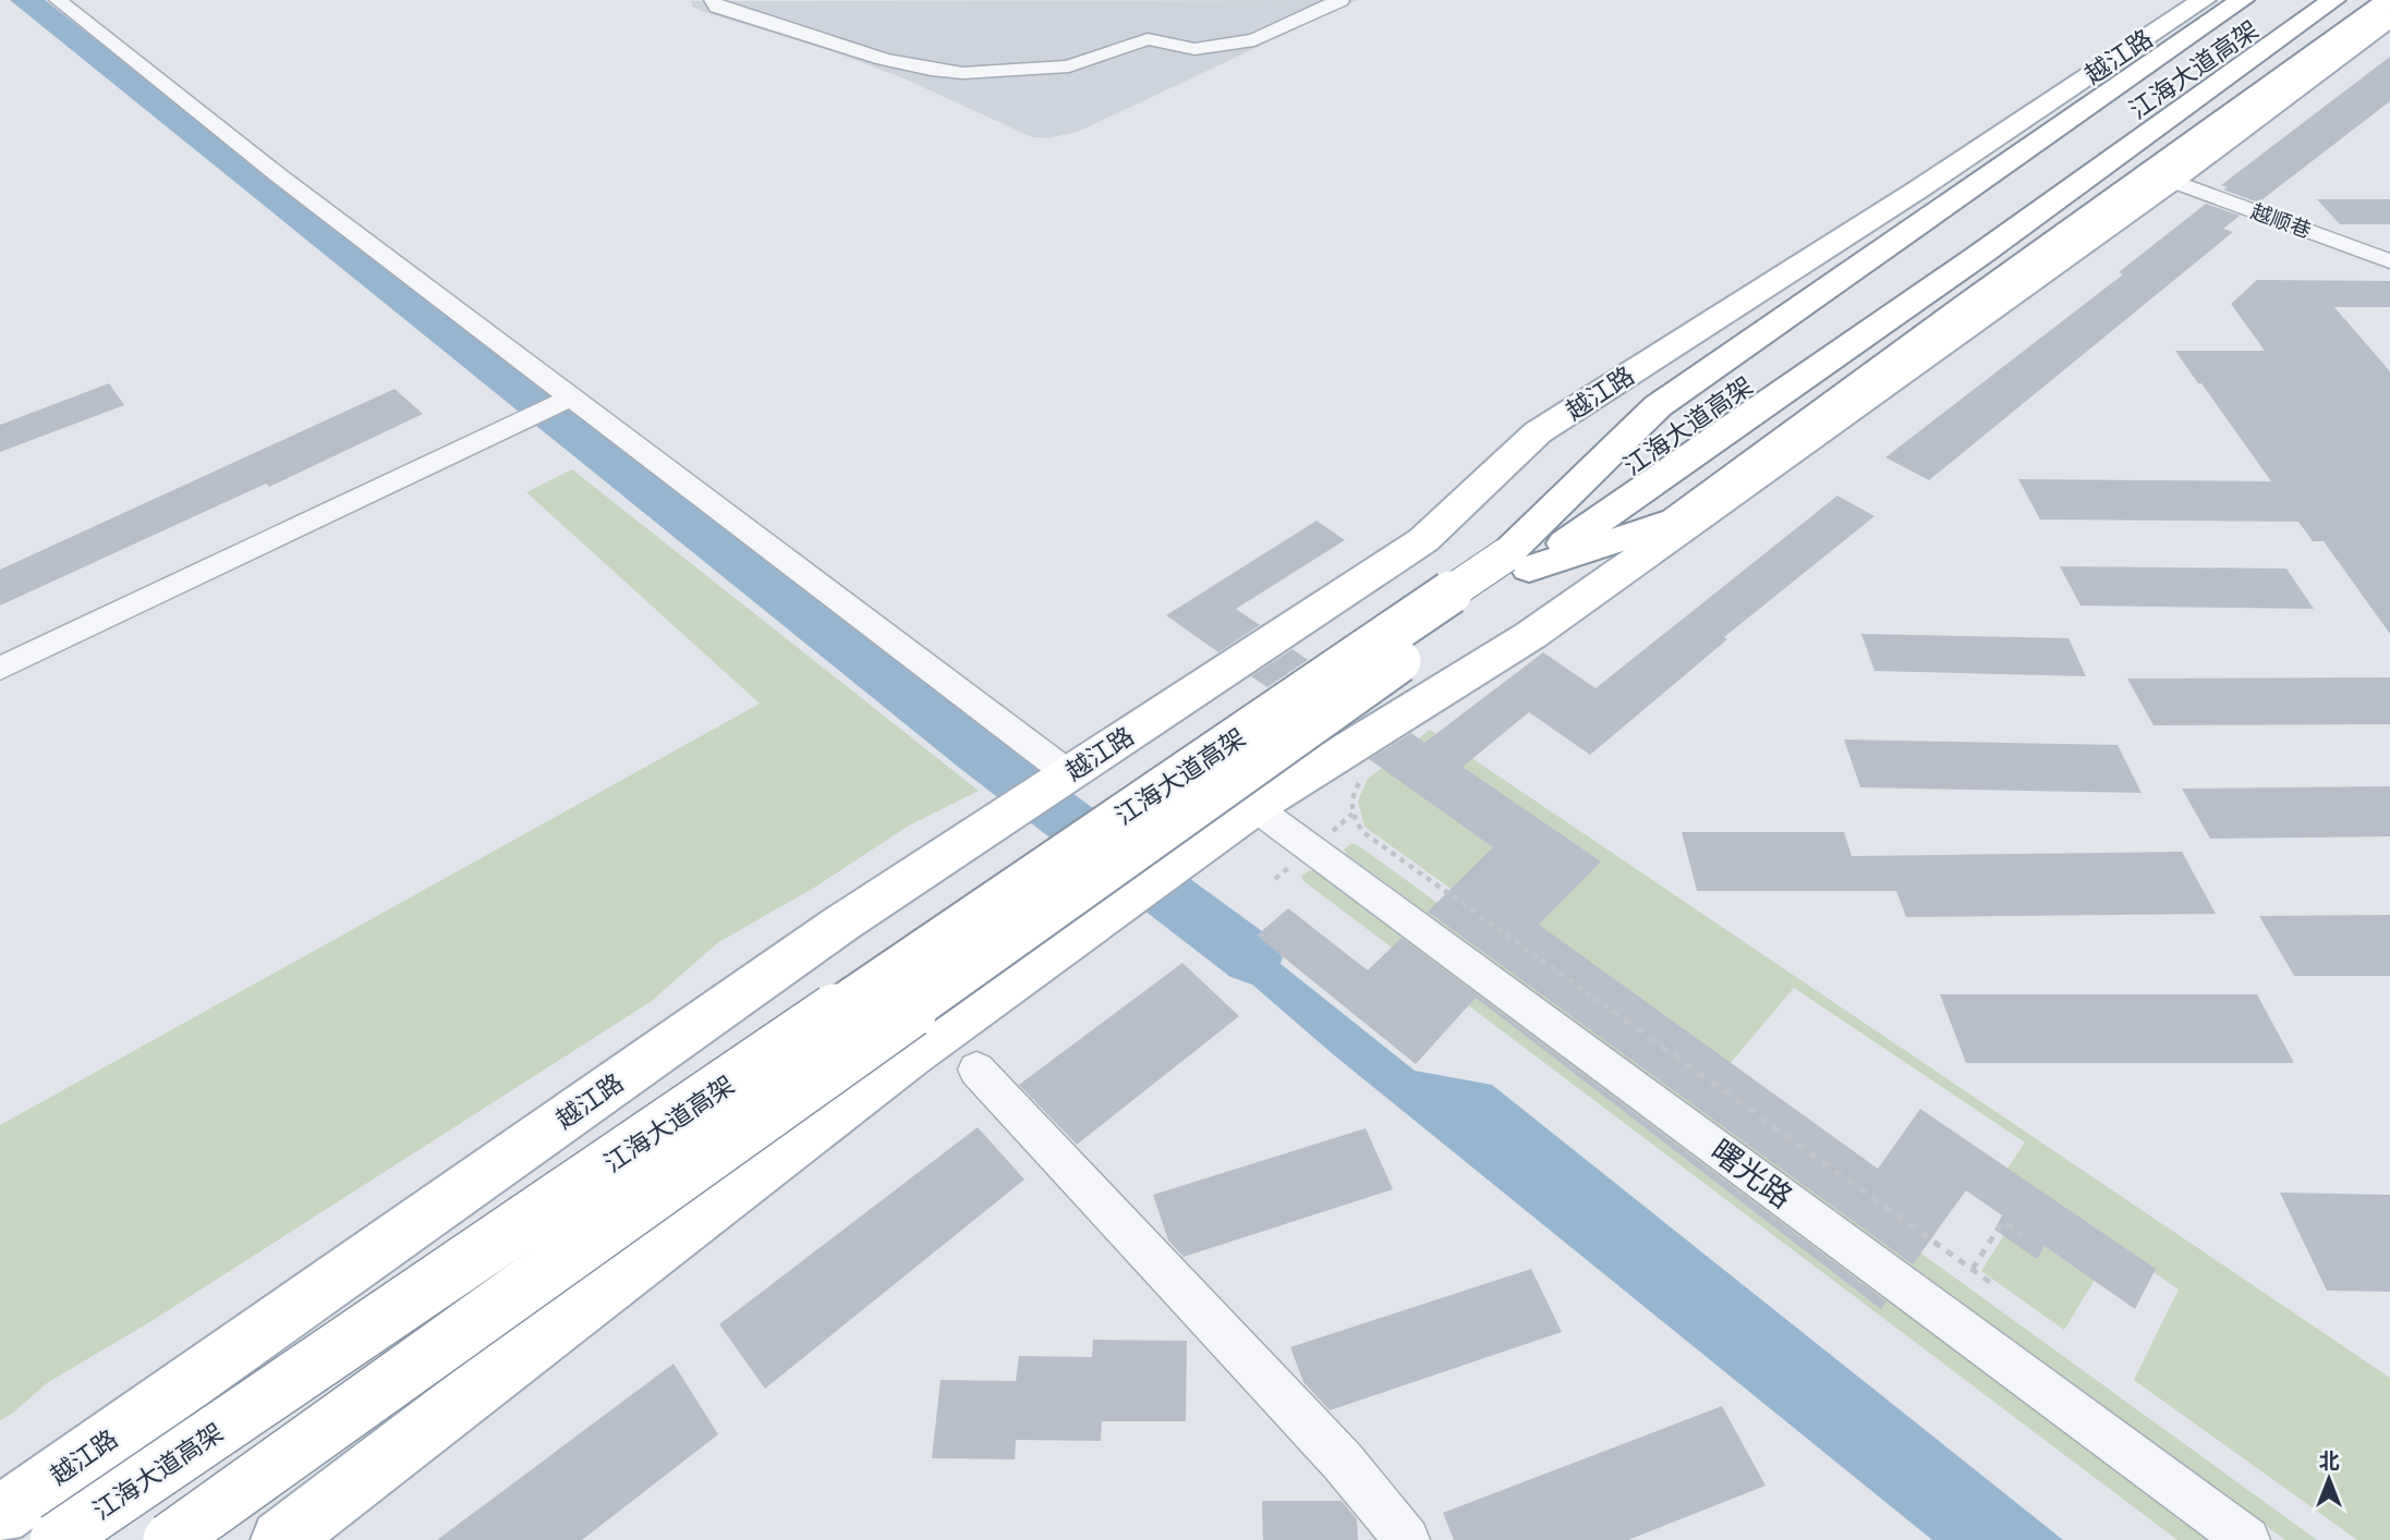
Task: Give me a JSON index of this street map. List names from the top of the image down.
{
  "streets": {
    "main road": ["越江路", "江海大道高架"],
    "street": ["越顺巷", "曙光路"]
  },
  "north": "top"
}
